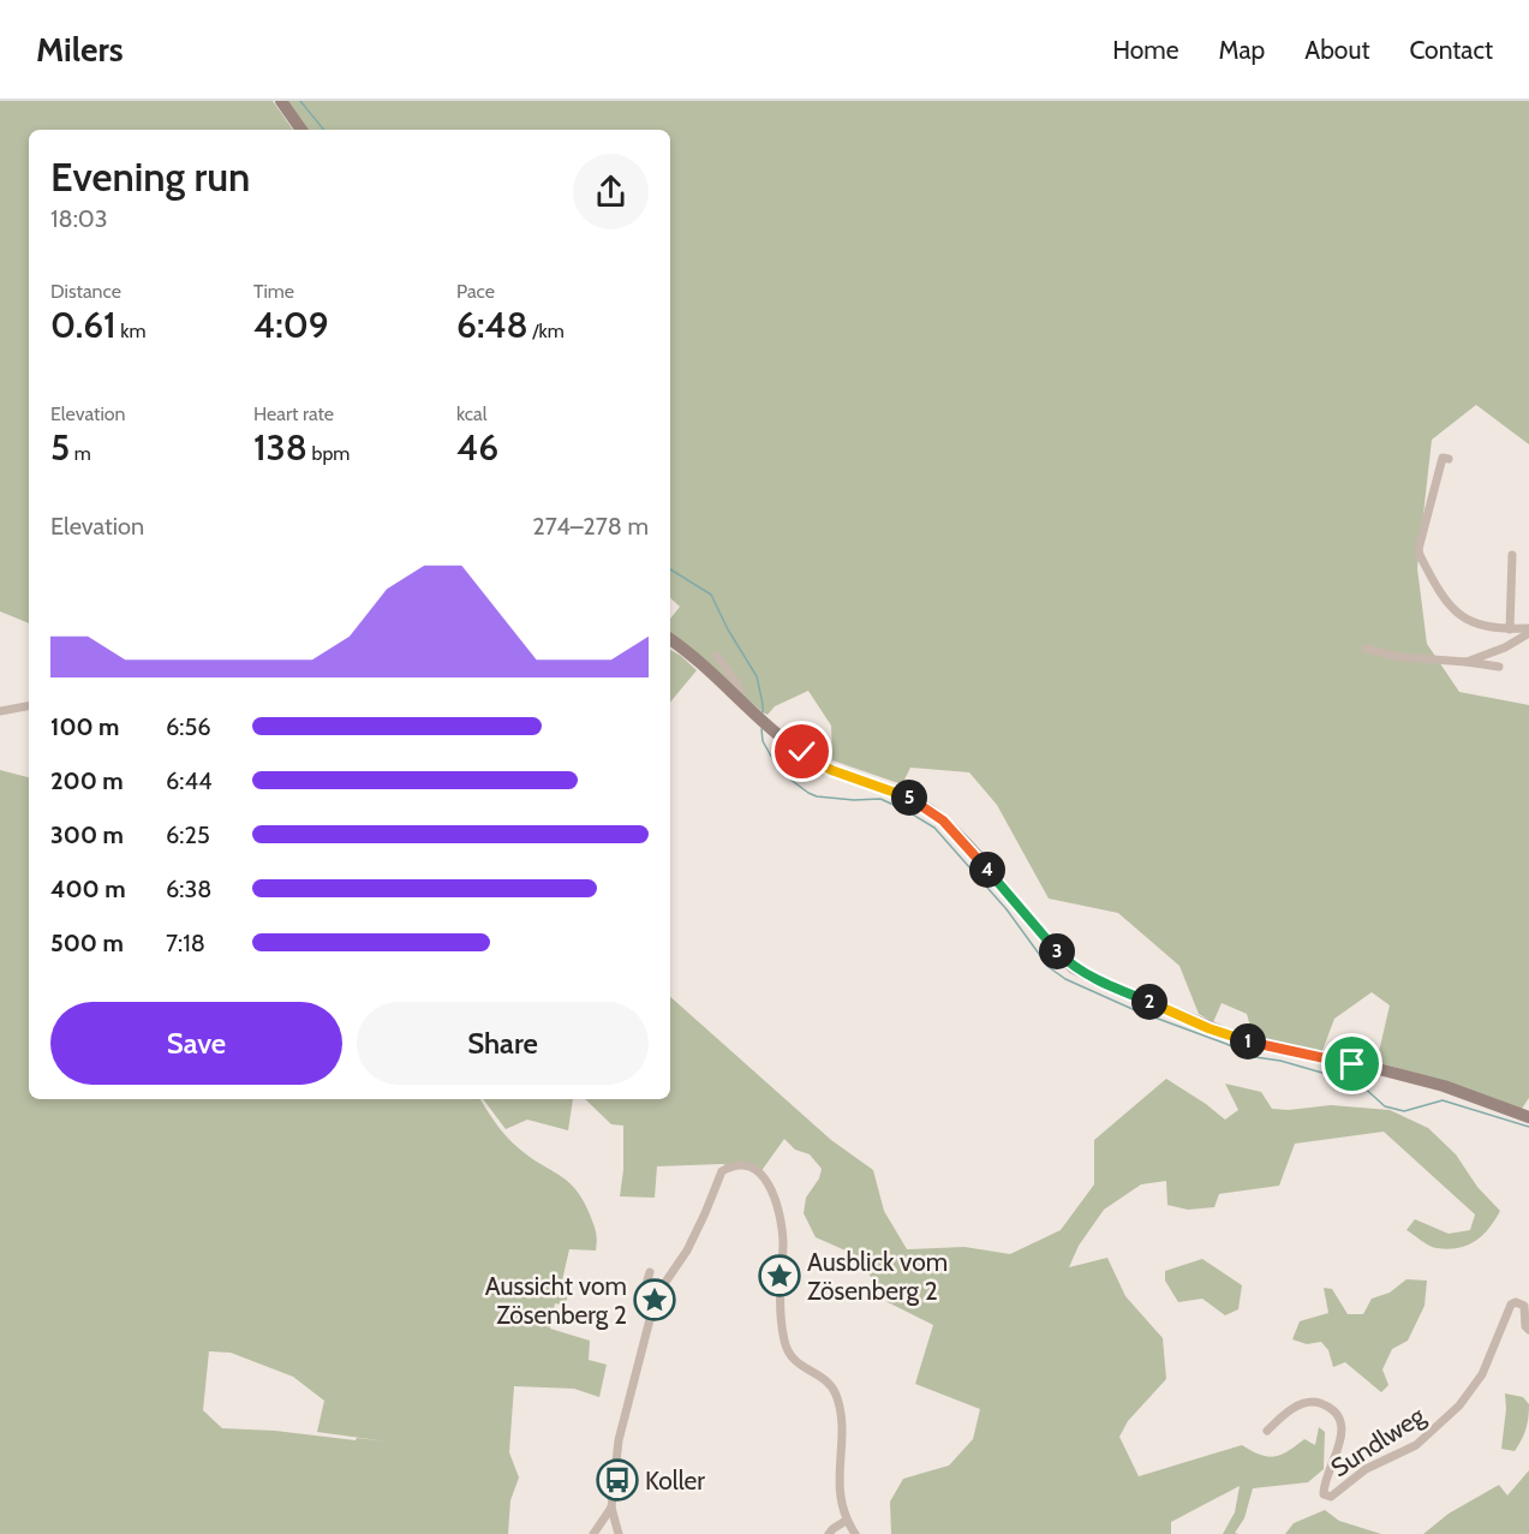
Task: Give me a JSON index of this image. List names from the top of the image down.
{
  "streets": {
    "street": ["Sundlweg"]
  },
  "places": {
    "place": ["Ausblick vom Zösenberg 2", "Aussicht vom Zösenberg 2"],
    "bus stop": ["Koller"]
  },
  "page": {
    "header": "Milers",
    "nav": [
      "Home",
      "Map",
      "About",
      "Contact"
    ],
    "heading": ["Evening run", "18:03"],
    "stats": [
      ["Distance", "0.61 km"],
      ["Time", "4:09"],
      ["Pace", "6:48 /km"],
      ["Elevation", "5 m"],
      ["Heart rate", "138 bpm"],
      ["kcal", "46"]
    ],
    "chart": ["Elevation", "274–278 m"],
    "list": [
      {
        "name": "100 m",
        "note": "6:56"
      },
      {
        "name": "200 m",
        "note": "6:44"
      },
      {
        "name": "300 m",
        "note": "6:25"
      },
      {
        "name": "400 m",
        "note": "6:38"
      },
      {
        "name": "500 m",
        "note": "7:18"
      }
    ],
    "pins": [
      "5",
      "4",
      "3",
      "2",
      "1"
    ],
    "buttons": ["Save", "Share"]
  }
}
